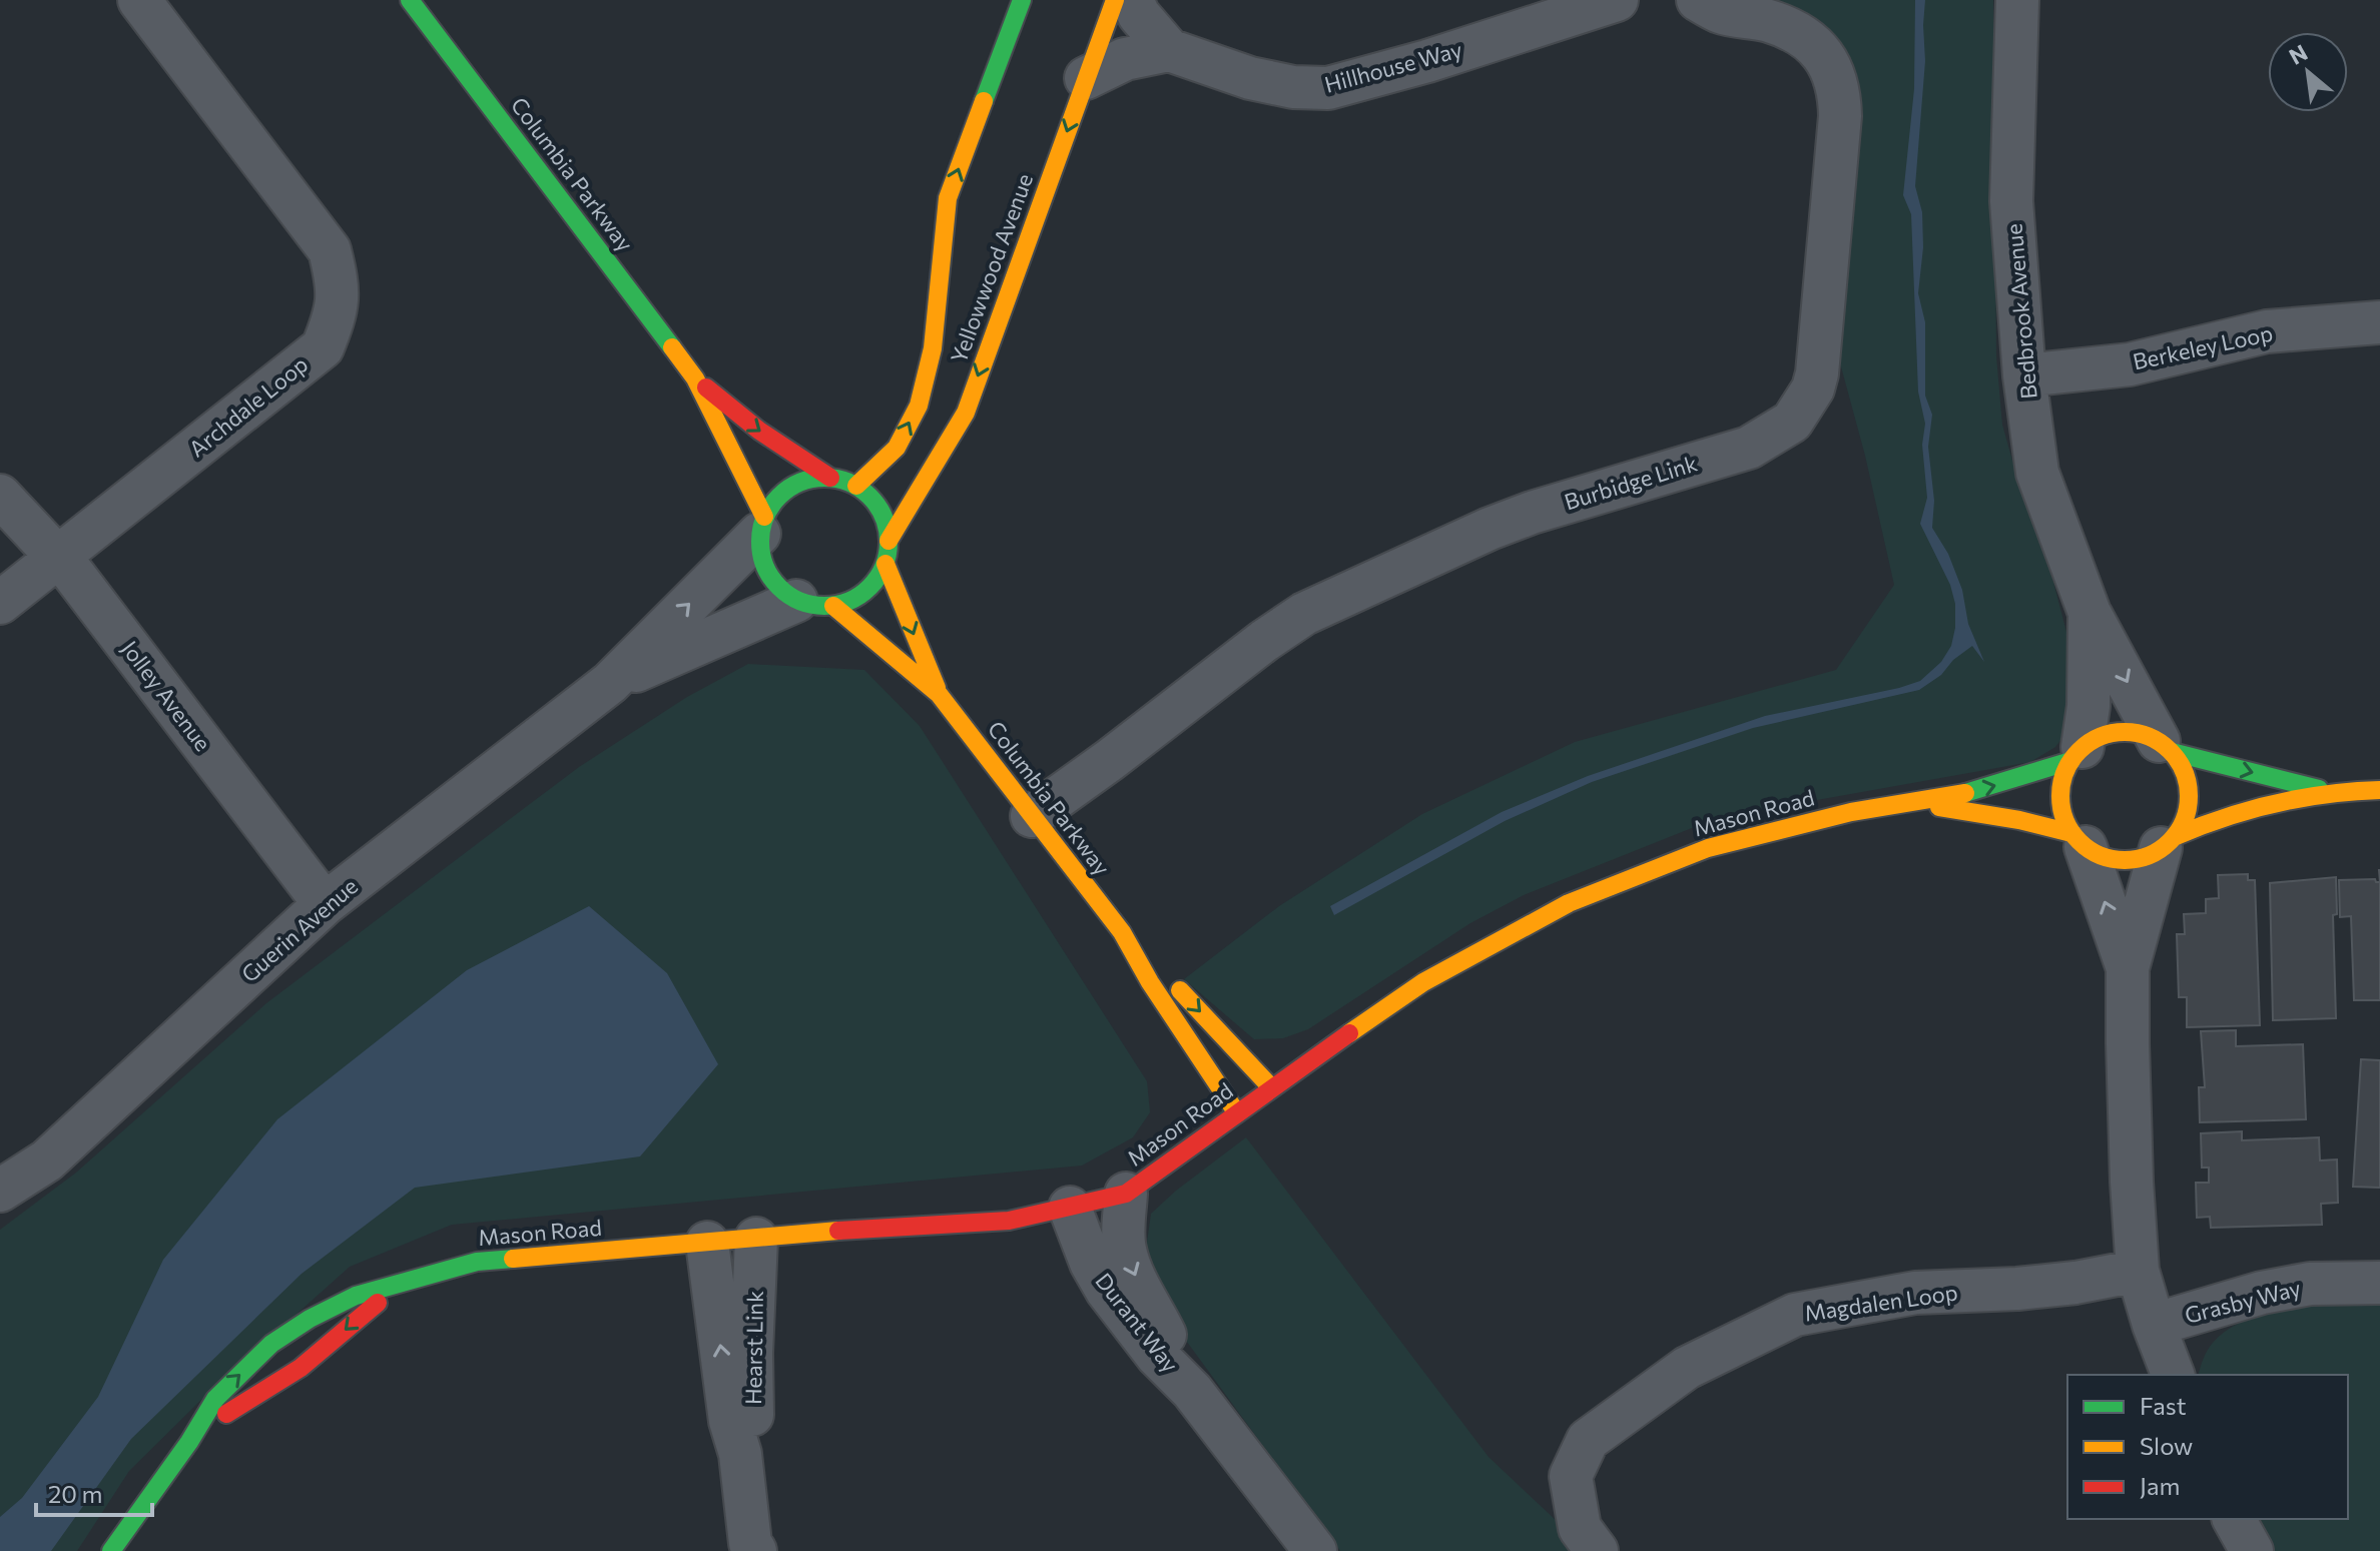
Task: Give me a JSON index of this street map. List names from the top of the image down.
{
  "streets": {
    "street": [
      "Hillhouse Way",
      "Columbia Parkway",
      "Yellowwood Avenue",
      "Bedbrook Avenue",
      "Berkeley Loop",
      "Archdale Loop",
      "Burbidge Link",
      "Jolley Avenue",
      "Mason Road",
      "Guerin Avenue",
      "Grasby Way",
      "Magdalen Loop",
      "Durant Way",
      "Hearst Link"
    ]
  },
  "crossings": [
    ["Columbia Parkway", "Yellowwood Avenue"],
    ["Columbia Parkway", "Burbidge Link"],
    ["Columbia Parkway", "Mason Road"],
    ["Columbia Parkway", "Guerin Avenue"],
    ["Yellowwood Avenue", "Guerin Avenue"],
    ["Bedbrook Avenue", "Berkeley Loop"],
    ["Bedbrook Avenue", "Mason Road"],
    ["Archdale Loop", "Jolley Avenue"],
    ["Jolley Avenue", "Guerin Avenue"],
    ["Mason Road", "Durant Way"],
    ["Mason Road", "Hearst Link"]
  ],
  "legend": ["Fast", "Slow", "Jam"],
  "scale_bar": "20 m",
  "north": "top left"
}
